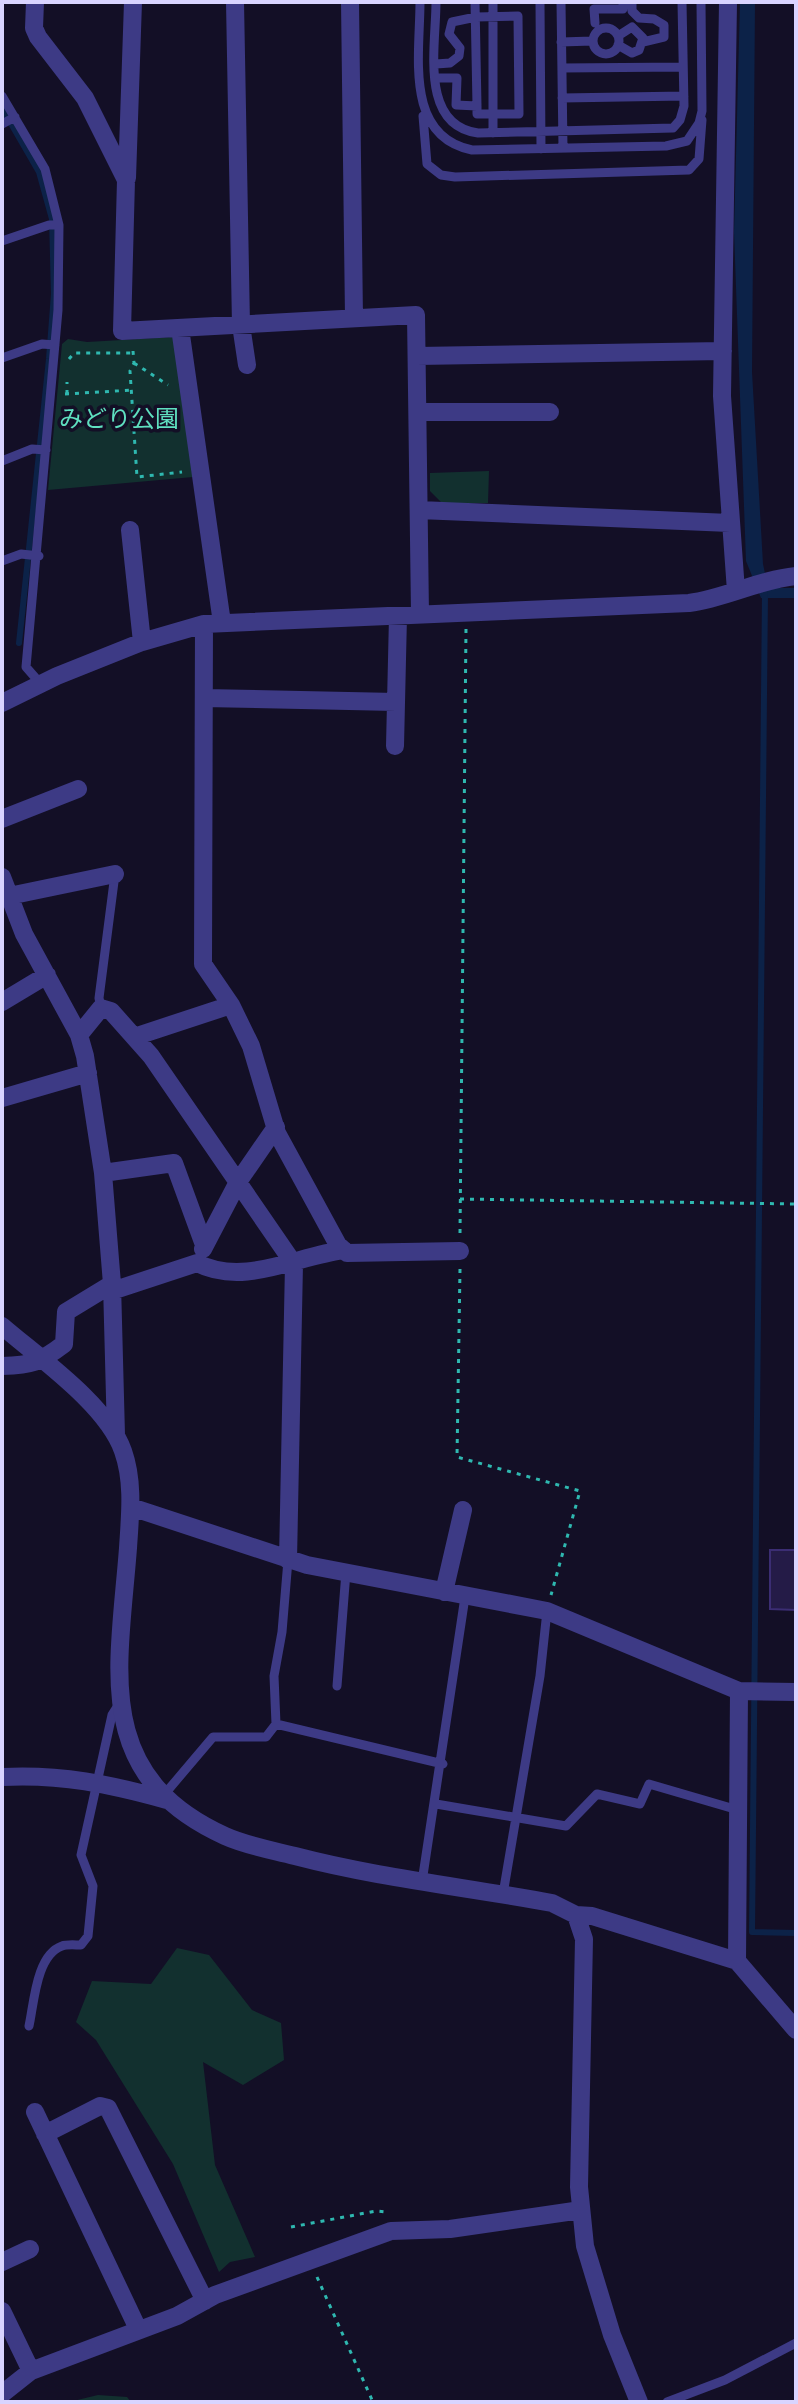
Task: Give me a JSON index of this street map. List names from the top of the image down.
{
  "parks": ["みどり公園"]
}
